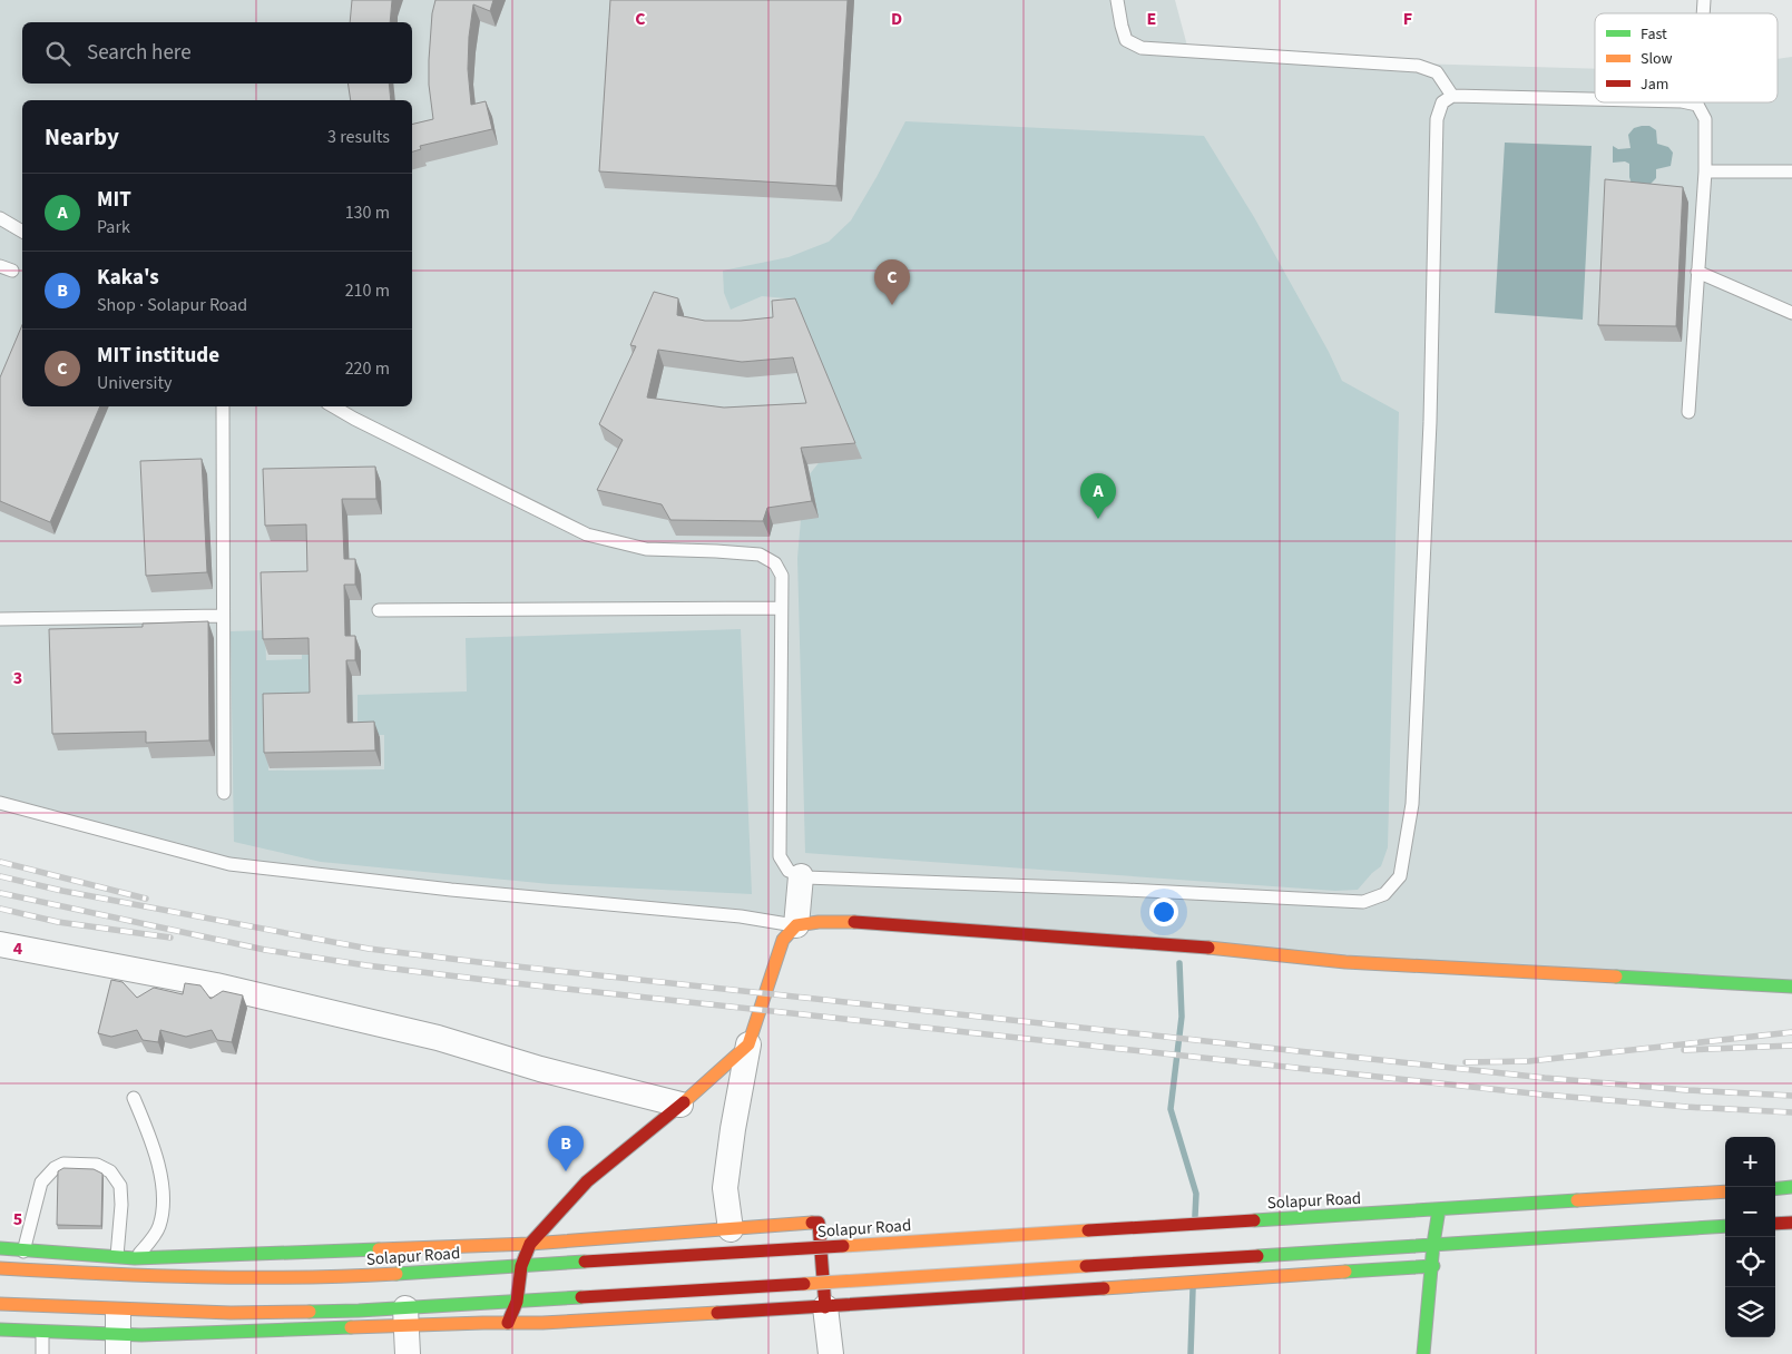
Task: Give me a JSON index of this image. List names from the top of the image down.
{
  "streets": {
    "main road": ["Solapur Road"]
  },
  "legend": ["Fast", "Slow", "Jam"],
  "page": {
    "search": "Search here",
    "heading": ["Nearby", "3 results"],
    "list": [
      {
        "mark": "A",
        "name": "MIT",
        "note": "Park",
        "value": "130 m"
      },
      {
        "mark": "B",
        "name": "Kaka's",
        "note": "Shop · Solapur Road",
        "value": "210 m"
      },
      {
        "mark": "C",
        "name": "MIT institude",
        "note": "University",
        "value": "220 m"
      }
    ],
    "pins": ["C", "A", "B"],
    "map_buttons": ["+", "−"]
  },
  "grid": {
    "columns": [
      "C",
      "D",
      "E",
      "F"
    ],
    "rows": ["3", "4", "5"]
  }
}
